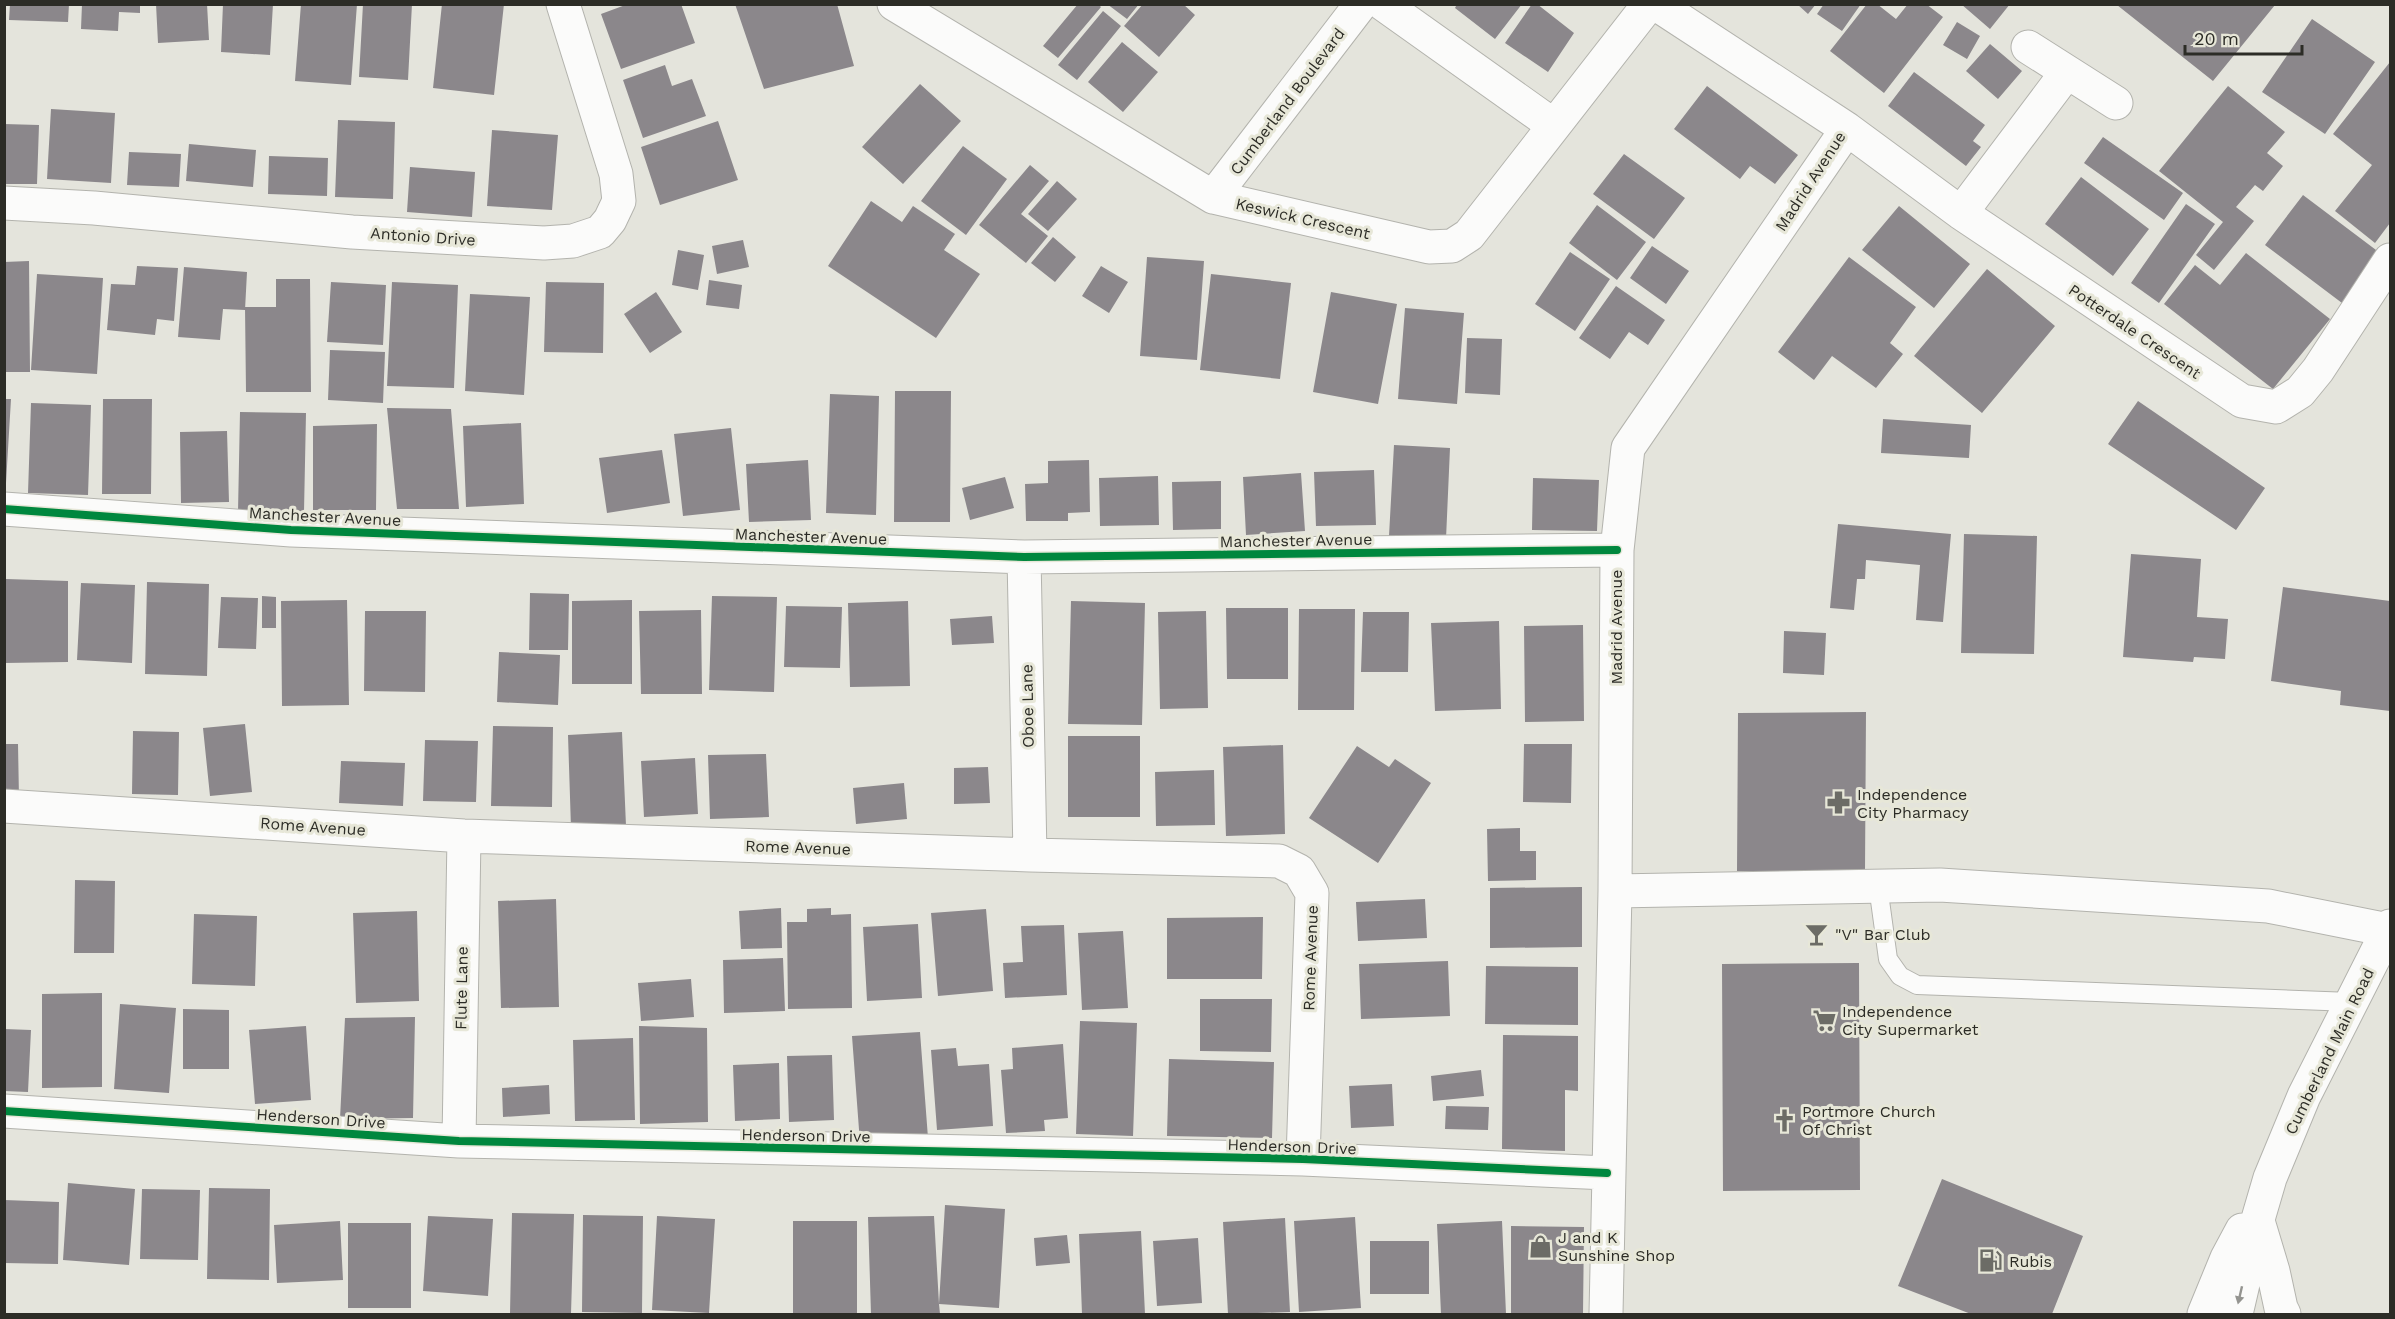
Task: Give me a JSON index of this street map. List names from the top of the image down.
{
  "streets": {
    "street": [
      "Cumberland Boulevard",
      "Madrid Avenue",
      "Keswick Crescent",
      "Antonio Drive",
      "Potterdale Crescent",
      "Manchester Avenue",
      "Oboe Lane",
      "Rome Avenue",
      "Flute Lane",
      "Cumberland Main Road",
      "Henderson Drive"
    ]
  },
  "crossings": [
    ["Cumberland Boulevard", "Keswick Crescent"],
    ["Madrid Avenue", "Potterdale Crescent"],
    ["Madrid Avenue", "Manchester Avenue"],
    ["Madrid Avenue", "Henderson Drive"],
    ["Manchester Avenue", "Oboe Lane"],
    ["Oboe Lane", "Rome Avenue"],
    ["Rome Avenue", "Flute Lane"],
    ["Rome Avenue", "Henderson Drive"],
    ["Flute Lane", "Henderson Drive"]
  ],
  "places": {
    "pharmacy": ["Independence City Pharmacy"],
    "bar": ["\"V\" Bar Club"],
    "supermarket": ["Independence City Supermarket"],
    "church": ["Portmore Church Of Christ"],
    "shop": ["J and K Sunshine Shop"],
    "fuel station": ["Rubis"]
  },
  "scale_bar": "20 m"
}
